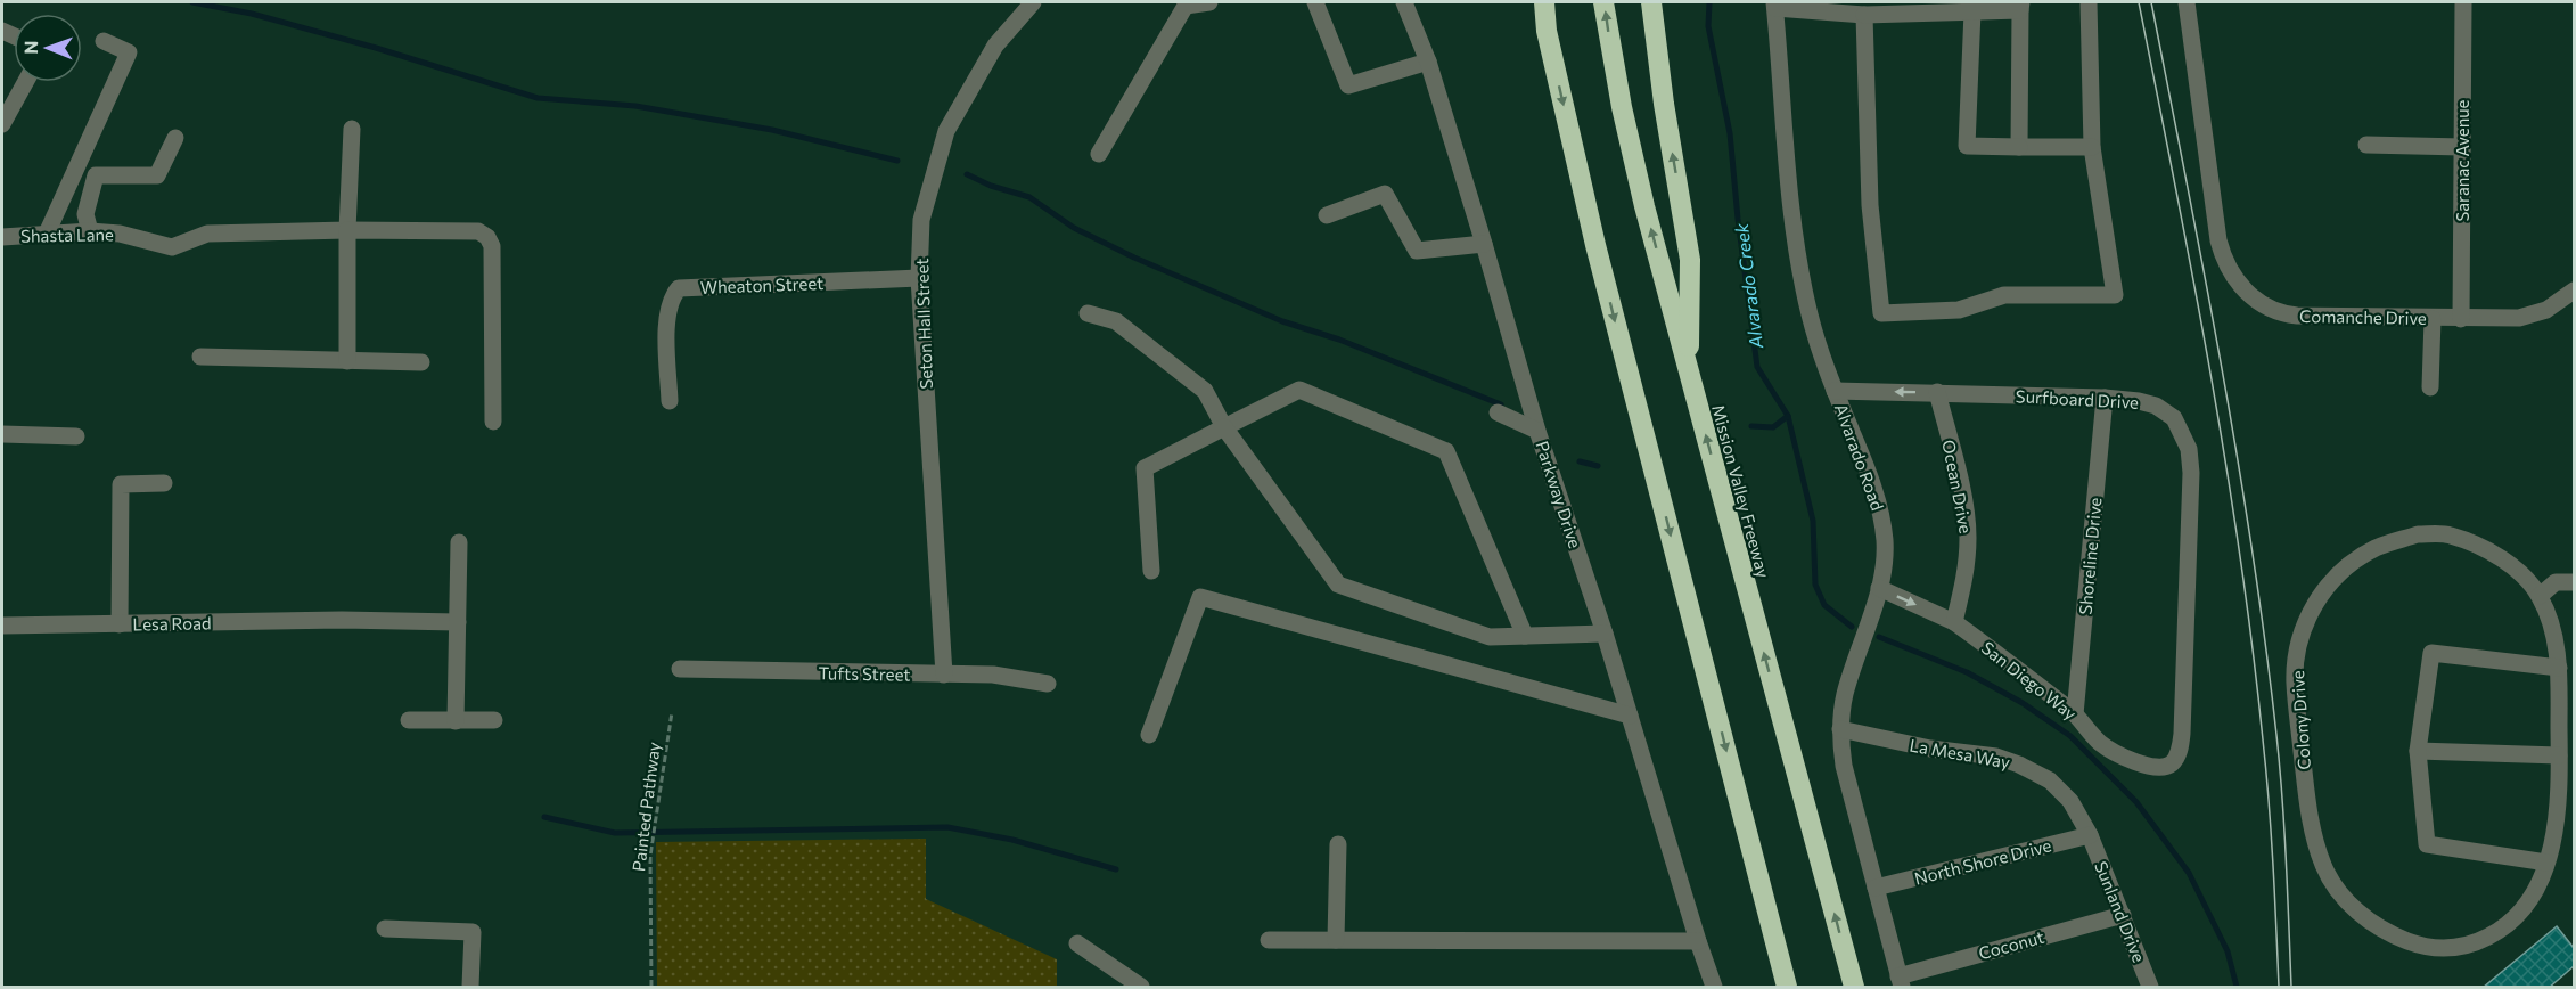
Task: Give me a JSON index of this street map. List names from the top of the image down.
{
  "streets": {
    "highway": ["Mission Valley Freeway"],
    "street": [
      "Saranac Avenue",
      "Shasta Lane",
      "Wheaton Street",
      "Comanche Drive",
      "Seton Hall Street",
      "Surfboard Drive",
      "Alvarado Road",
      "Ocean Drive",
      "Parkway Drive",
      "Shoreline Drive",
      "Lesa Road",
      "Tufts Street",
      "San Diego Way",
      "Colony Drive",
      "La Mesa Way",
      "North Shore Drive",
      "Sunland Drive",
      "Coconut"
    ],
    "path": ["Painted Pathway"]
  },
  "crossings": [
    ["Saranac Avenue", "Comanche Drive"],
    ["Wheaton Street", "Seton Hall Street"],
    ["Seton Hall Street", "Tufts Street"],
    ["Surfboard Drive", "Alvarado Road"],
    ["Surfboard Drive", "Ocean Drive"],
    ["Surfboard Drive", "Shoreline Drive"],
    ["Surfboard Drive", "San Diego Way"],
    ["Alvarado Road", "San Diego Way"],
    ["Alvarado Road", "La Mesa Way"],
    ["Alvarado Road", "North Shore Drive"],
    ["Alvarado Road", "Coconut"],
    ["Ocean Drive", "San Diego Way"],
    ["Shoreline Drive", "San Diego Way"],
    ["La Mesa Way", "North Shore Drive"],
    ["La Mesa Way", "Sunland Drive"],
    ["North Shore Drive", "Sunland Drive"],
    ["Sunland Drive", "Coconut"]
  ],
  "water": ["Alvarado Creek"],
  "north": "left"
}
